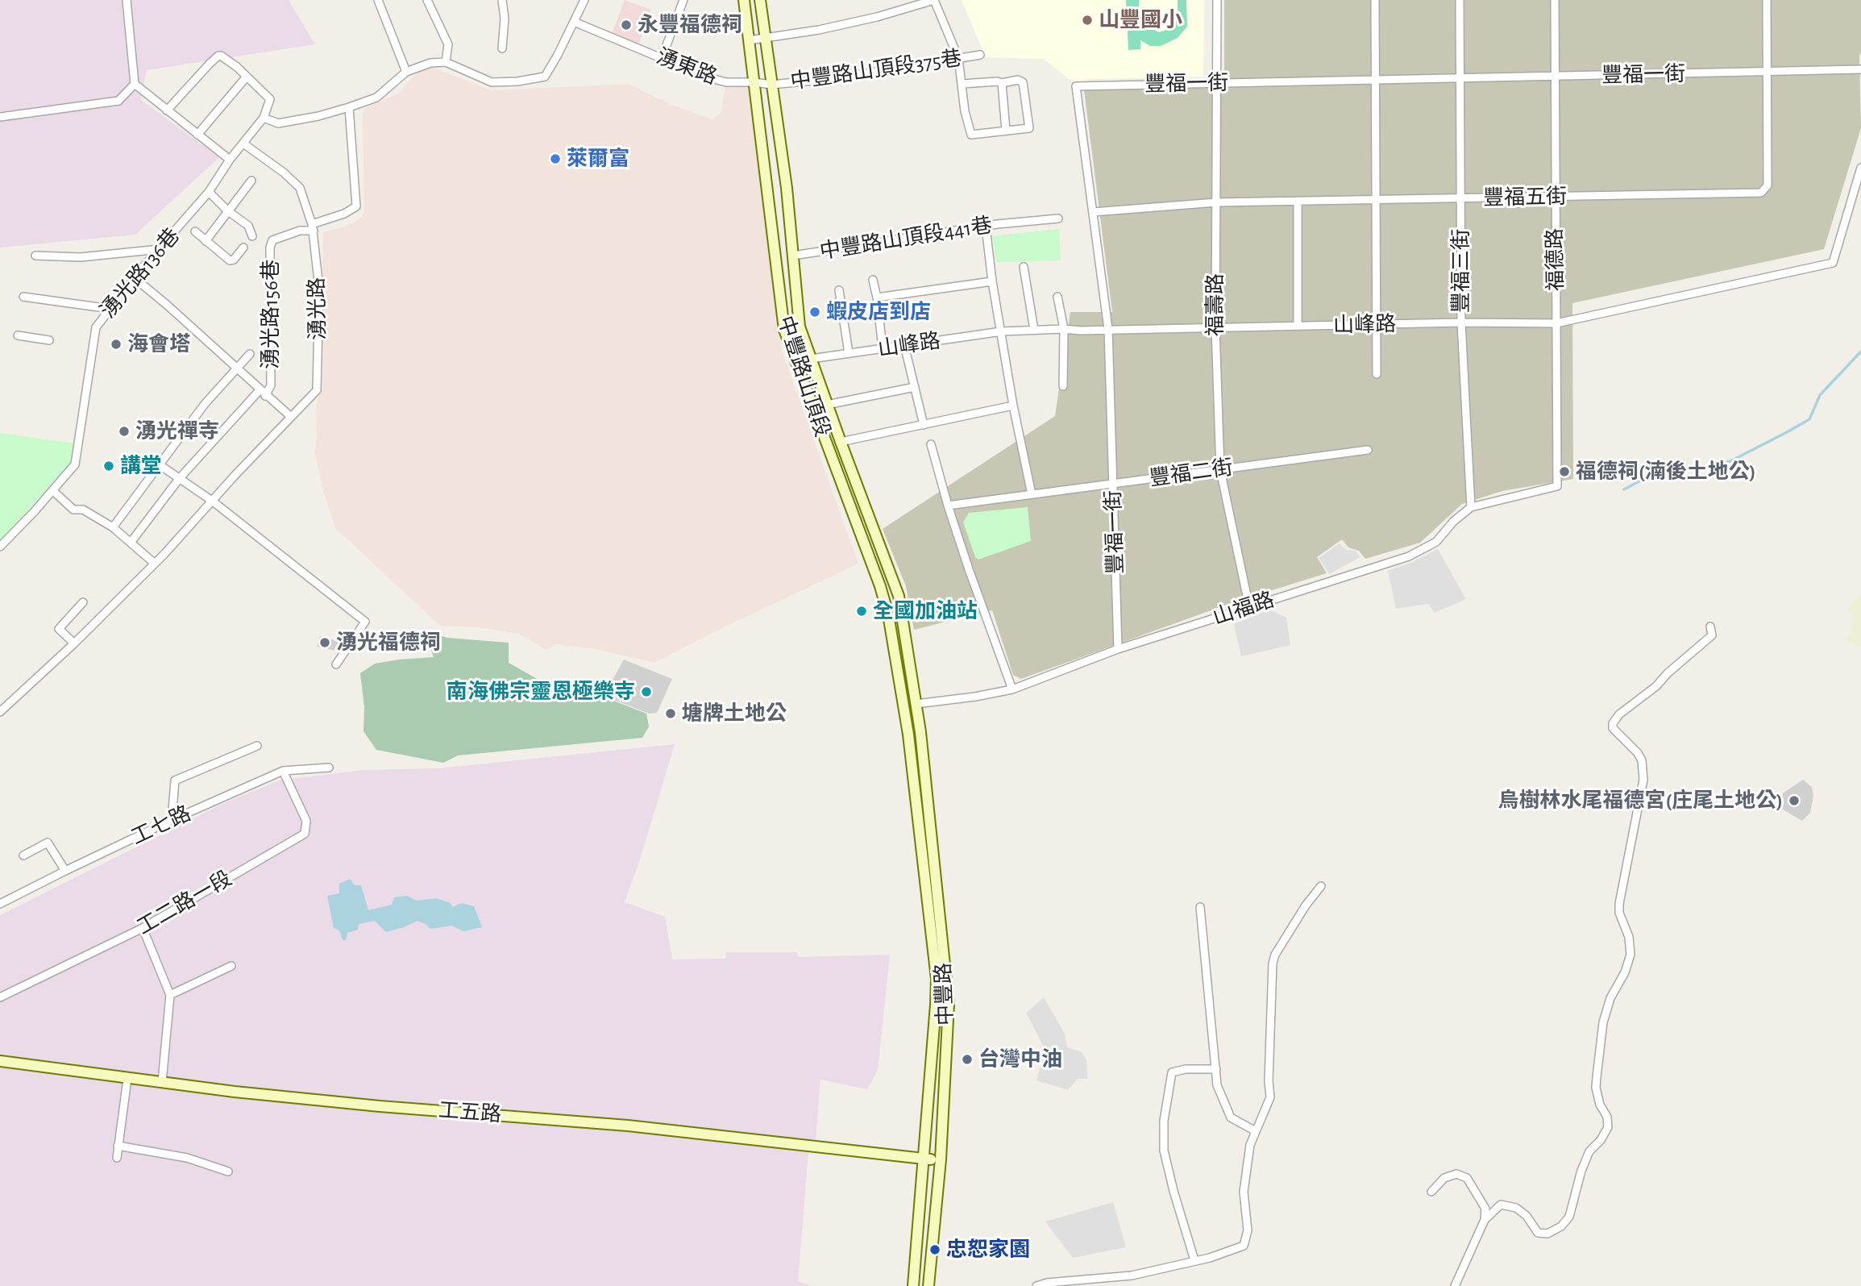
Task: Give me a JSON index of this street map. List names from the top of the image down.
{
  "streets": {
    "main road": ["中豐路山頂段", "中豐路", "工五路"],
    "street": [
      "湧東路",
      "中豐路山頂段375巷",
      "豐福一街",
      "豐福五街",
      "中豐路山頂段441巷",
      "福德路",
      "豐福三街",
      "湧光路136巷",
      "福壽路",
      "湧光路",
      "湧光路156巷",
      "山峰路",
      "豐福二街",
      "山福路",
      "工七路",
      "工二路一段"
    ]
  },
  "crossings": [
    ["湧東路", "中豐路山頂段375巷"],
    ["湧東路", "中豐路山頂段"],
    ["中豐路山頂段375巷", "中豐路山頂段"],
    ["豐福一街", "豐福五街"],
    ["豐福一街", "福德路"],
    ["豐福一街", "豐福三街"],
    ["豐福一街", "福壽路"],
    ["豐福一街", "山峰路"],
    ["豐福一街", "豐福二街"],
    ["豐福一街", "山福路"],
    ["豐福五街", "福德路"],
    ["豐福五街", "豐福三街"],
    ["豐福五街", "福壽路"],
    ["中豐路山頂段441巷", "中豐路山頂段"],
    ["福德路", "山峰路"],
    ["福德路", "山福路"],
    ["豐福三街", "山峰路"],
    ["豐福三街", "山福路"],
    ["湧光路136巷", "湧光路"],
    ["福壽路", "山峰路"],
    ["福壽路", "豐福二街"],
    ["福壽路", "山福路"],
    ["湧光路", "湧光路156巷"],
    ["山峰路", "中豐路山頂段"],
    ["中豐路山頂段", "山福路"],
    ["中豐路山頂段", "中豐路"],
    ["山福路", "中豐路"],
    ["工七路", "工二路一段"],
    ["中豐路", "工五路"]
  ],
  "places": [
    "山豐國小",
    "永豐福德祠",
    "萊爾富",
    "蝦皮店到店",
    "海會塔",
    "湧光禪寺",
    "講堂",
    "福德祠(湳後土地公)",
    "全國加油站",
    "湧光福德祠",
    "南海佛宗靈恩極樂寺",
    "塘牌土地公",
    "烏樹林水尾福德宮(庄尾土地公)",
    "台灣中油",
    "忠恕家園"
  ]
}
